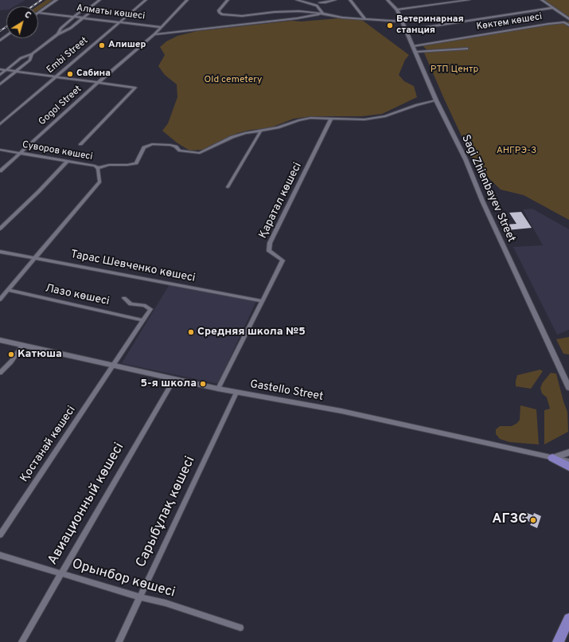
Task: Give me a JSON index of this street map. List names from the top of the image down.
{
  "streets": {
    "main road": ["Sagi Zhienbayev Street"],
    "street": [
      "Алматы көшесі",
      "Көктем көшесі",
      "Embi Street",
      "Gogol Street",
      "Суворов көшесі",
      "Қаратал көшесі",
      "Тарас Шевченко көшесі",
      "Лазо көшесі",
      "Gastello Street",
      "Қостанай көшесі",
      "Авиационный көшесі",
      "Сарыбұлақ көшесі",
      "Орынбор көшесі"
    ]
  },
  "crossings": [
    ["Алматы көшесі", "Embi Street"],
    ["Алматы көшесі", "Gogol Street"],
    ["Көктем көшесі", "Sagi Zhienbayev Street"],
    ["Gogol Street", "Суворов көшесі"],
    ["Суворов көшесі", "Тарас Шевченко көшесі"],
    ["Қаратал көшесі", "Тарас Шевченко көшесі"],
    ["Қаратал көшесі", "Gastello Street"],
    ["Лазо көшесі", "Gastello Street"],
    ["Лазо көшесі", "Қостанай көшесі"],
    ["Gastello Street", "Қостанай көшесі"],
    ["Gastello Street", "Авиационный көшесі"],
    ["Gastello Street", "Сарыбұлақ көшесі"],
    ["Авиационный көшесі", "Орынбор көшесі"],
    ["Сарыбұлақ көшесі", "Орынбор көшесі"]
  ],
  "parks": ["РТП Центр", "Old cemetery", "АНГРЭ-3"],
  "places": [
    "Ветеринарная станция",
    "Алишер",
    "Сабина",
    "Средняя школа №5",
    "Катюша",
    "5-я школа",
    "АГЗС"
  ],
  "north": "top right"
}
